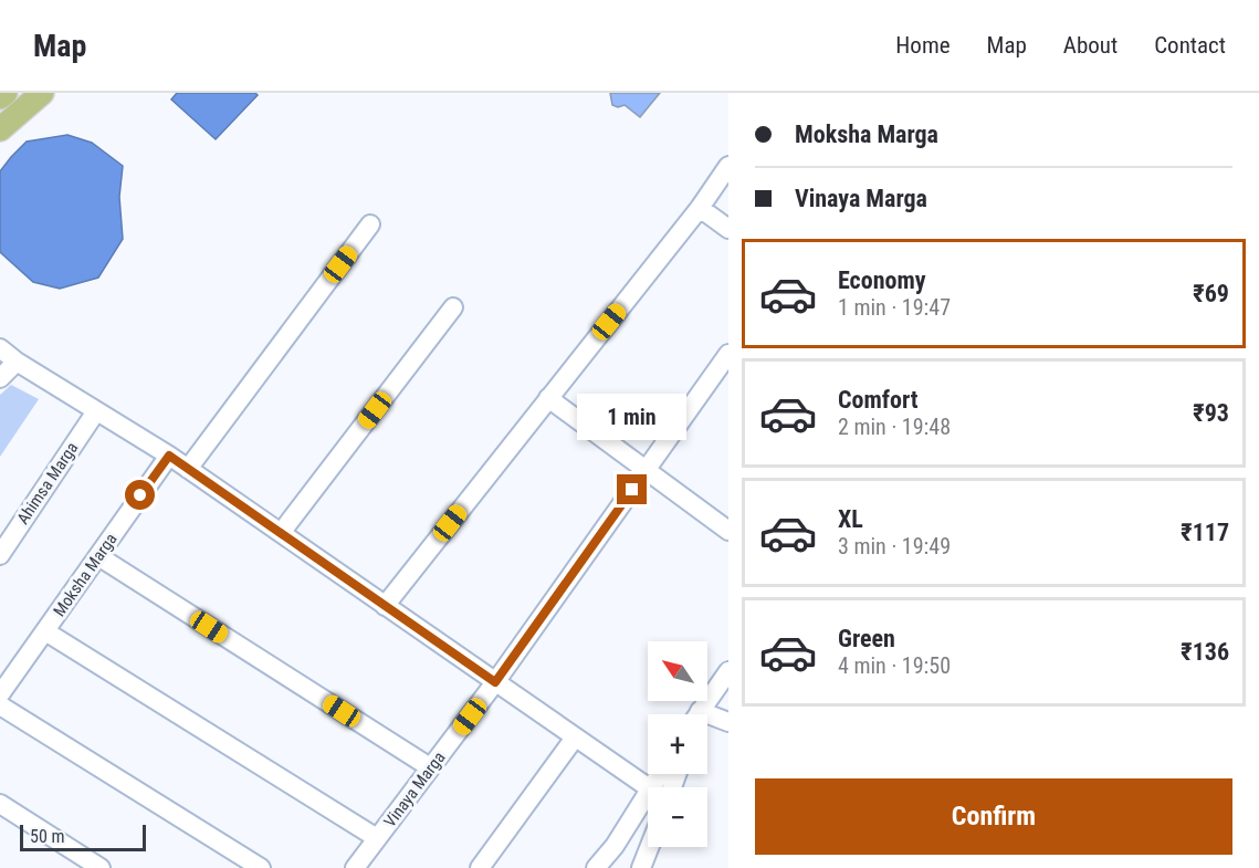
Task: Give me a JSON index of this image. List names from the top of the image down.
{
  "streets": {
    "street": ["Ahimsa Marga", "Moksha Marga", "Vinaya Marga"]
  },
  "scale_bar": "50 m",
  "north": "top left",
  "page": {
    "header": "Map",
    "nav": [
      "Home",
      "Map",
      "About",
      "Contact"
    ],
    "banner": ["Moksha Marga", "Vinaya Marga"],
    "list": [
      {
        "name": "Economy",
        "note": "1 min · 19:47",
        "value": "₹69"
      },
      {
        "name": "Comfort",
        "note": "2 min · 19:48",
        "value": "₹93"
      },
      {
        "name": "XL",
        "note": "3 min · 19:49",
        "value": "₹117"
      },
      {
        "name": "Green",
        "note": "4 min · 19:50",
        "value": "₹136"
      }
    ],
    "bubble": "1 min",
    "map_buttons": ["+", "−"],
    "buttons": "Confirm",
    "scale": "50 m"
  }
}
